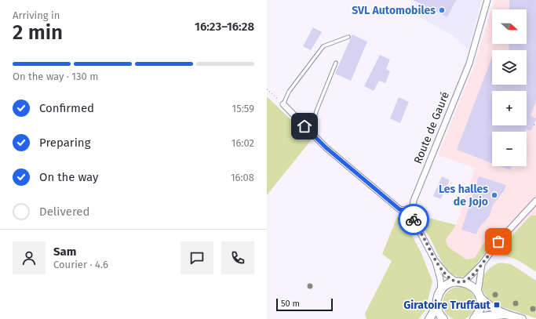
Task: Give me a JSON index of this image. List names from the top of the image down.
{
  "streets": {
    "street": ["Route de Gauré"]
  },
  "places": {
    "other": ["SVL Automobiles", "Les halles de Jojo"],
    "transit": ["Giratoire Truffaut"]
  },
  "scale_bar": "50 m",
  "north": "right",
  "page": {
    "heading": ["2 min", "Arriving in", "16:23–16:28"],
    "panel": ["Sam", "Courier · 4.6"],
    "map_buttons": ["+", "−"],
    "bar": "On the way · 130 m",
    "list": [
      ["Confirmed", "15:59"],
      ["Preparing", "16:02"],
      ["On the way", "16:08"],
      "Delivered"
    ],
    "scale": "50 m"
  }
}
